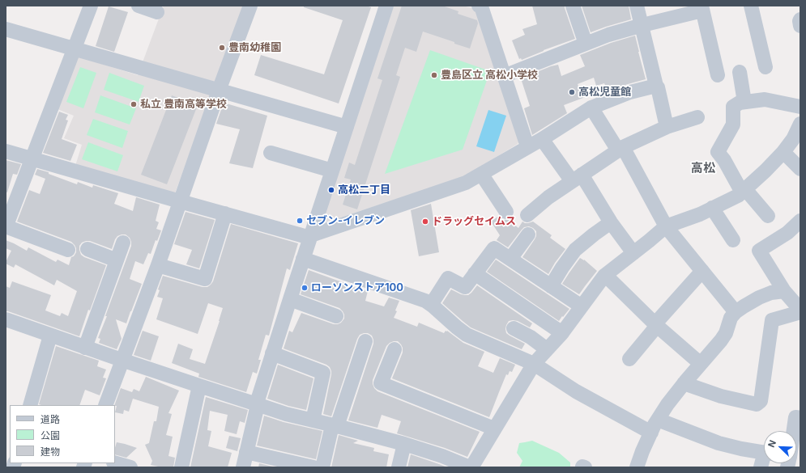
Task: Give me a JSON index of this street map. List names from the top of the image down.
{
  "districts": ["高松"],
  "places": [
    "豊南幼稚園",
    "豊島区立 高松小学校",
    "高松児童館",
    "私立 豊南高等学校",
    "高松二丁目",
    "セブン-イレブン",
    "ドラッグセイムス",
    "ローソンストア100"
  ],
  "legend": ["道路", "公園", "建物"],
  "north": "top left"
}
